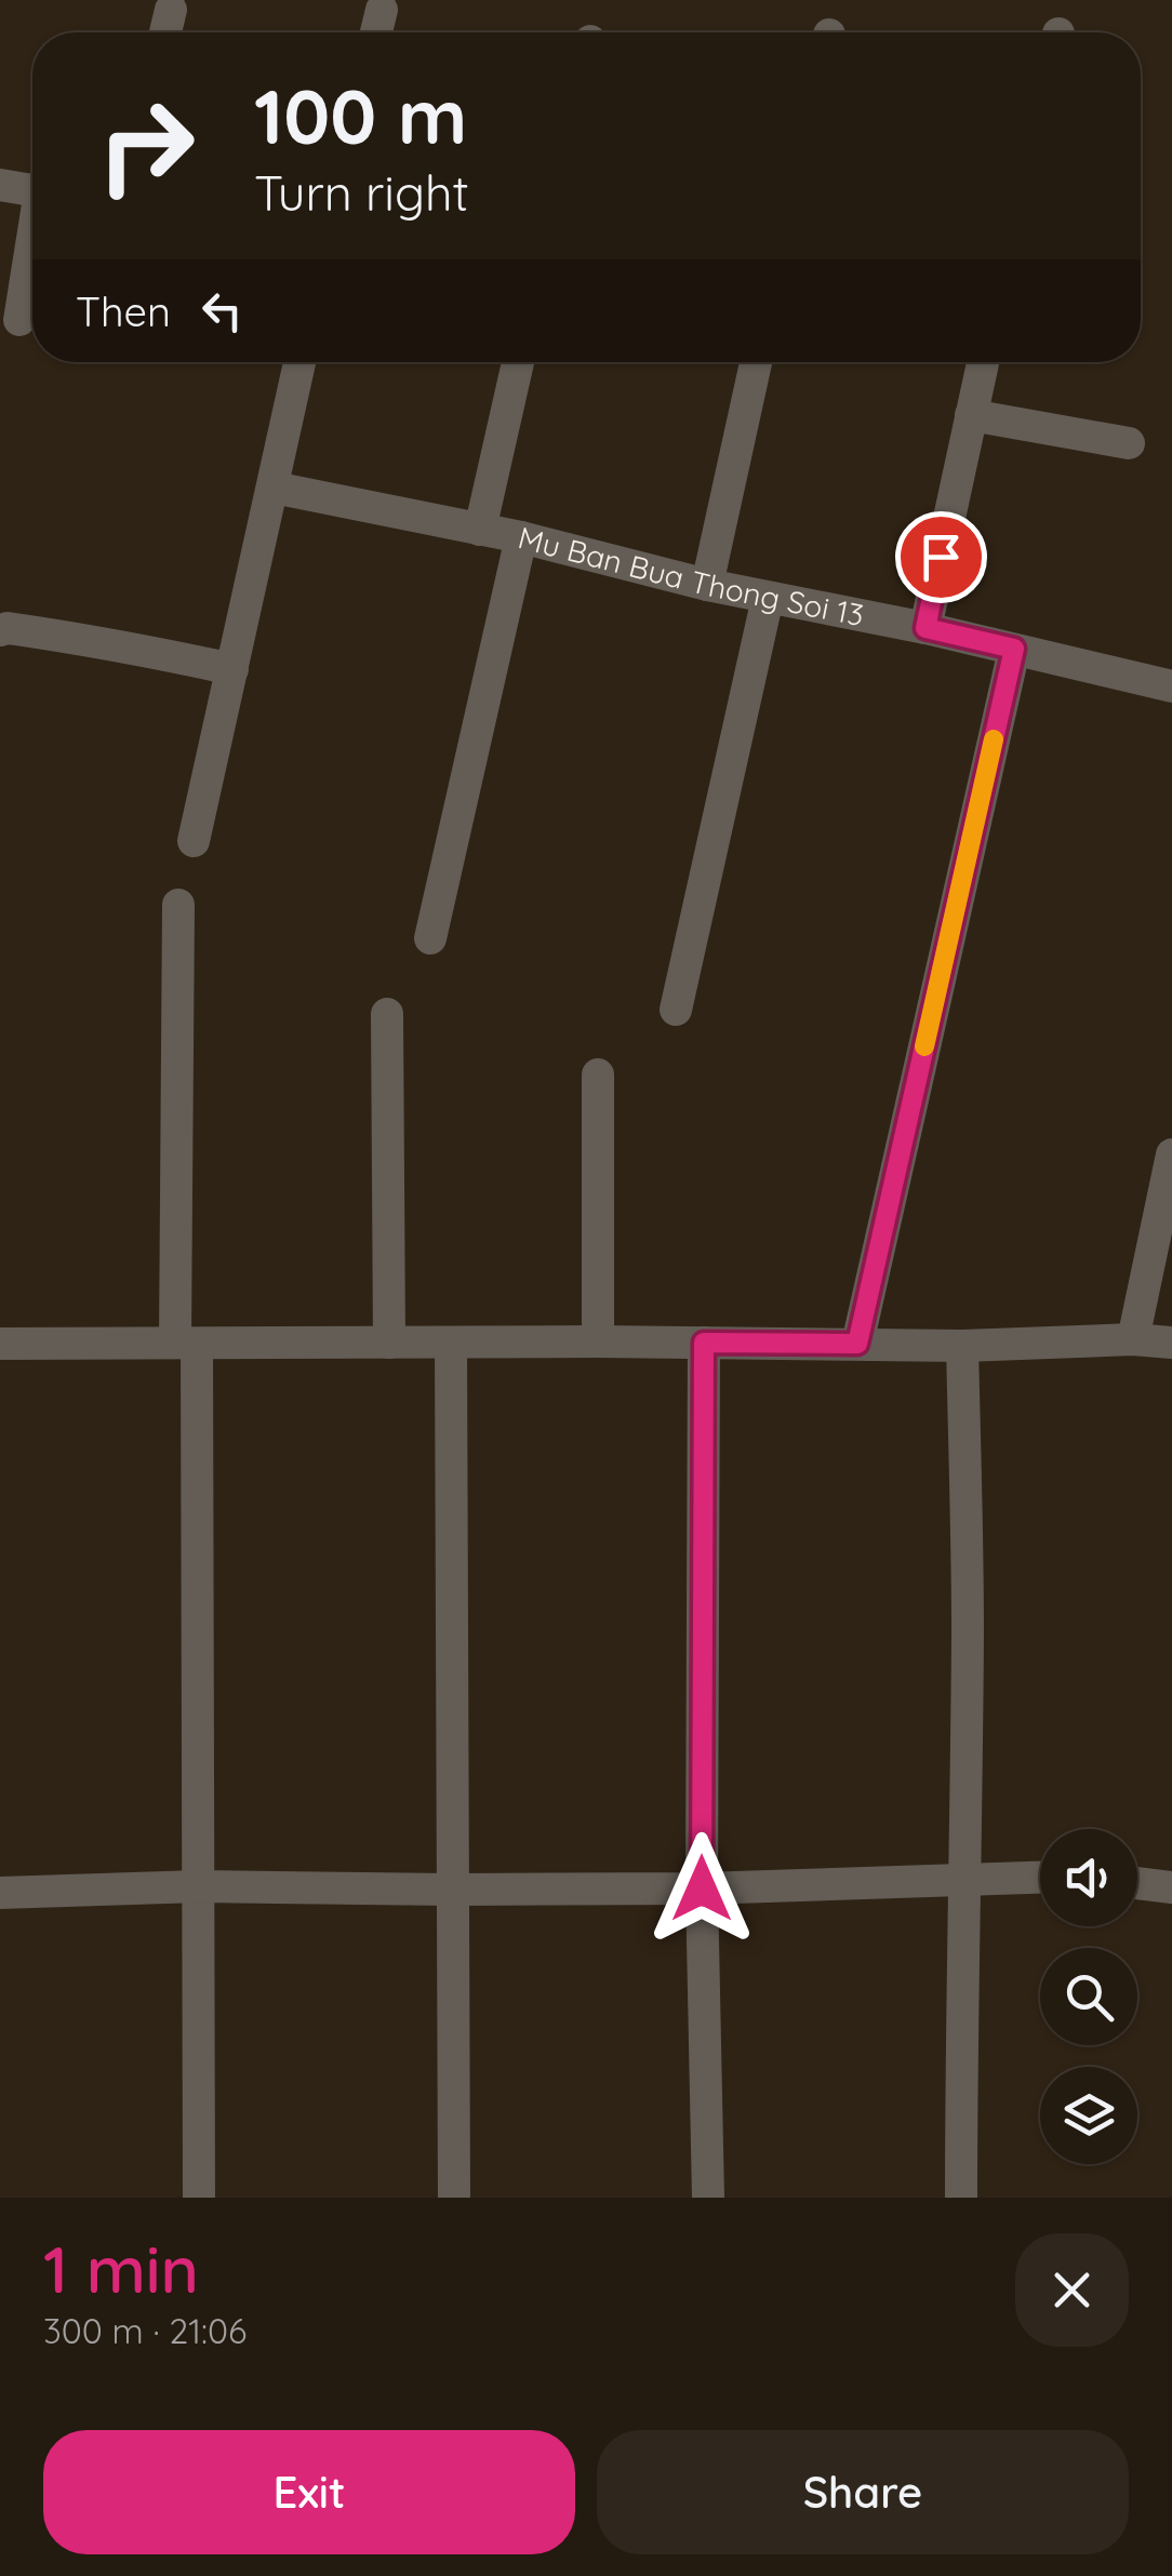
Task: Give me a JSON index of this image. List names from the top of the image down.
{
  "streets": {
    "street": ["Mu Ban Bua Thong Soi 13"]
  },
  "page": {
    "turn": ["100 m", "Turn right"],
    "then": "Then",
    "heading": ["1 min", "300 m · 21:06"],
    "buttons": ["Exit", "Share"]
  }
}
